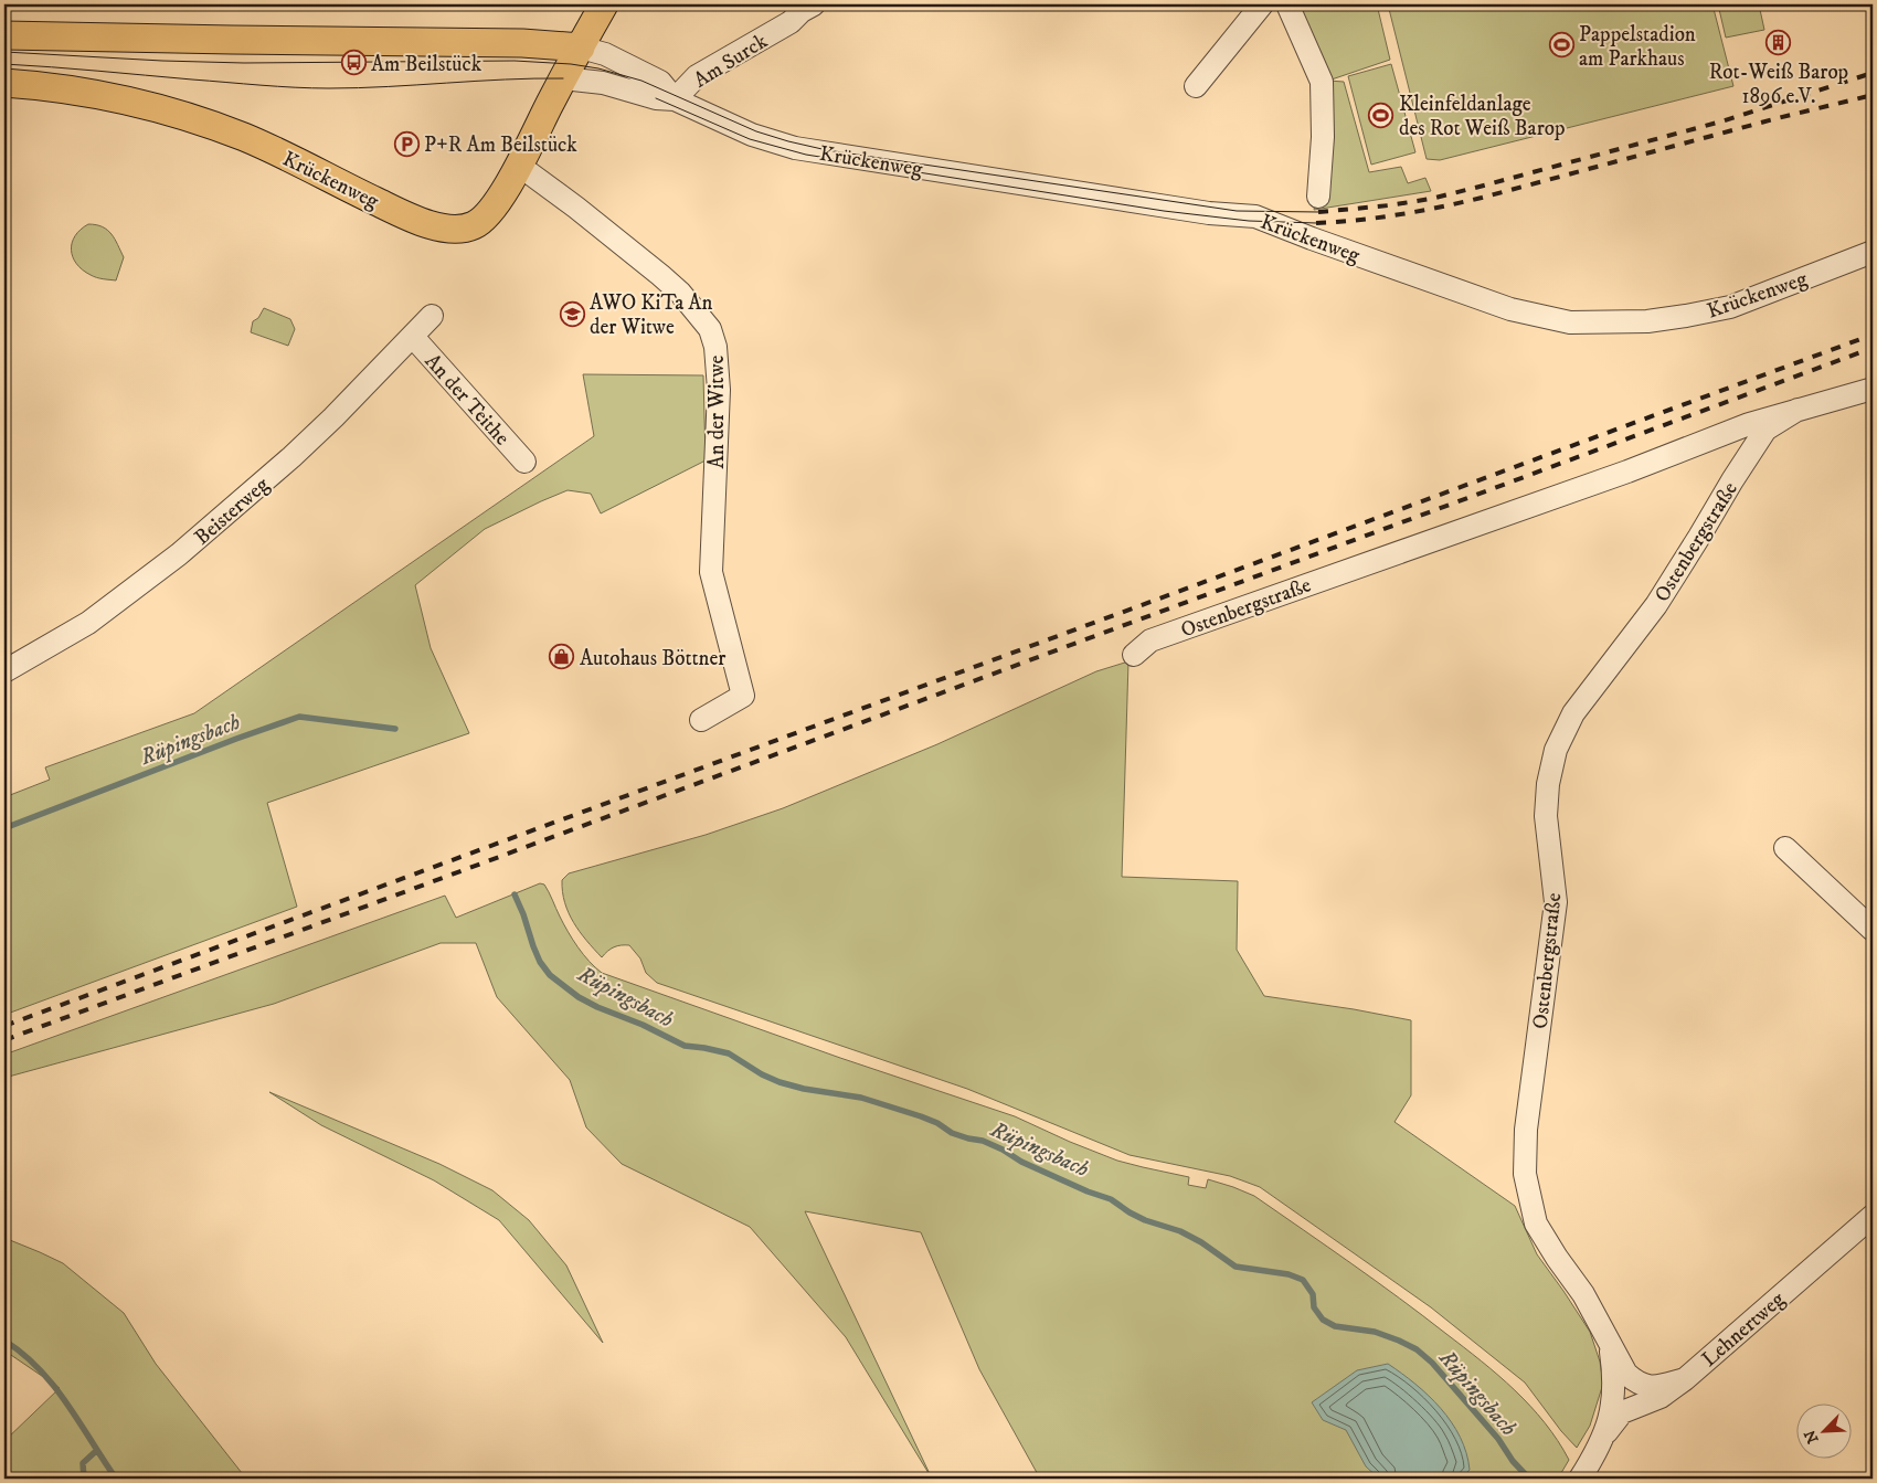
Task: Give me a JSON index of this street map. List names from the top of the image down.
{
  "streets": {
    "main road": ["Krückenweg"],
    "street": [
      "Am Surck",
      "An der Teithe",
      "An der Witwe",
      "Beisterweg",
      "Ostenbergstraße",
      "Lehnertweg"
    ]
  },
  "crossings": [
    ["Am Surck", "Krückenweg"],
    ["Krückenweg", "An der Witwe"],
    ["An der Teithe", "Beisterweg"],
    ["Ostenbergstraße", "Lehnertweg"]
  ],
  "water": ["Rüpingsbach"],
  "places": {
    "building": ["Rot-Weiß Barop 1896 e.V."],
    "sports": ["Pappelstadion am Parkhaus", "Kleinfeldanlage des Rot Weiß Barop"],
    "bus stop": ["Am Beilstück"],
    "parking": ["P+R Am Beilstück"],
    "school or university": ["AWO KiTa An der Witwe"],
    "shop": ["Autohaus Böttner"]
  },
  "north": "bottom left"
}
